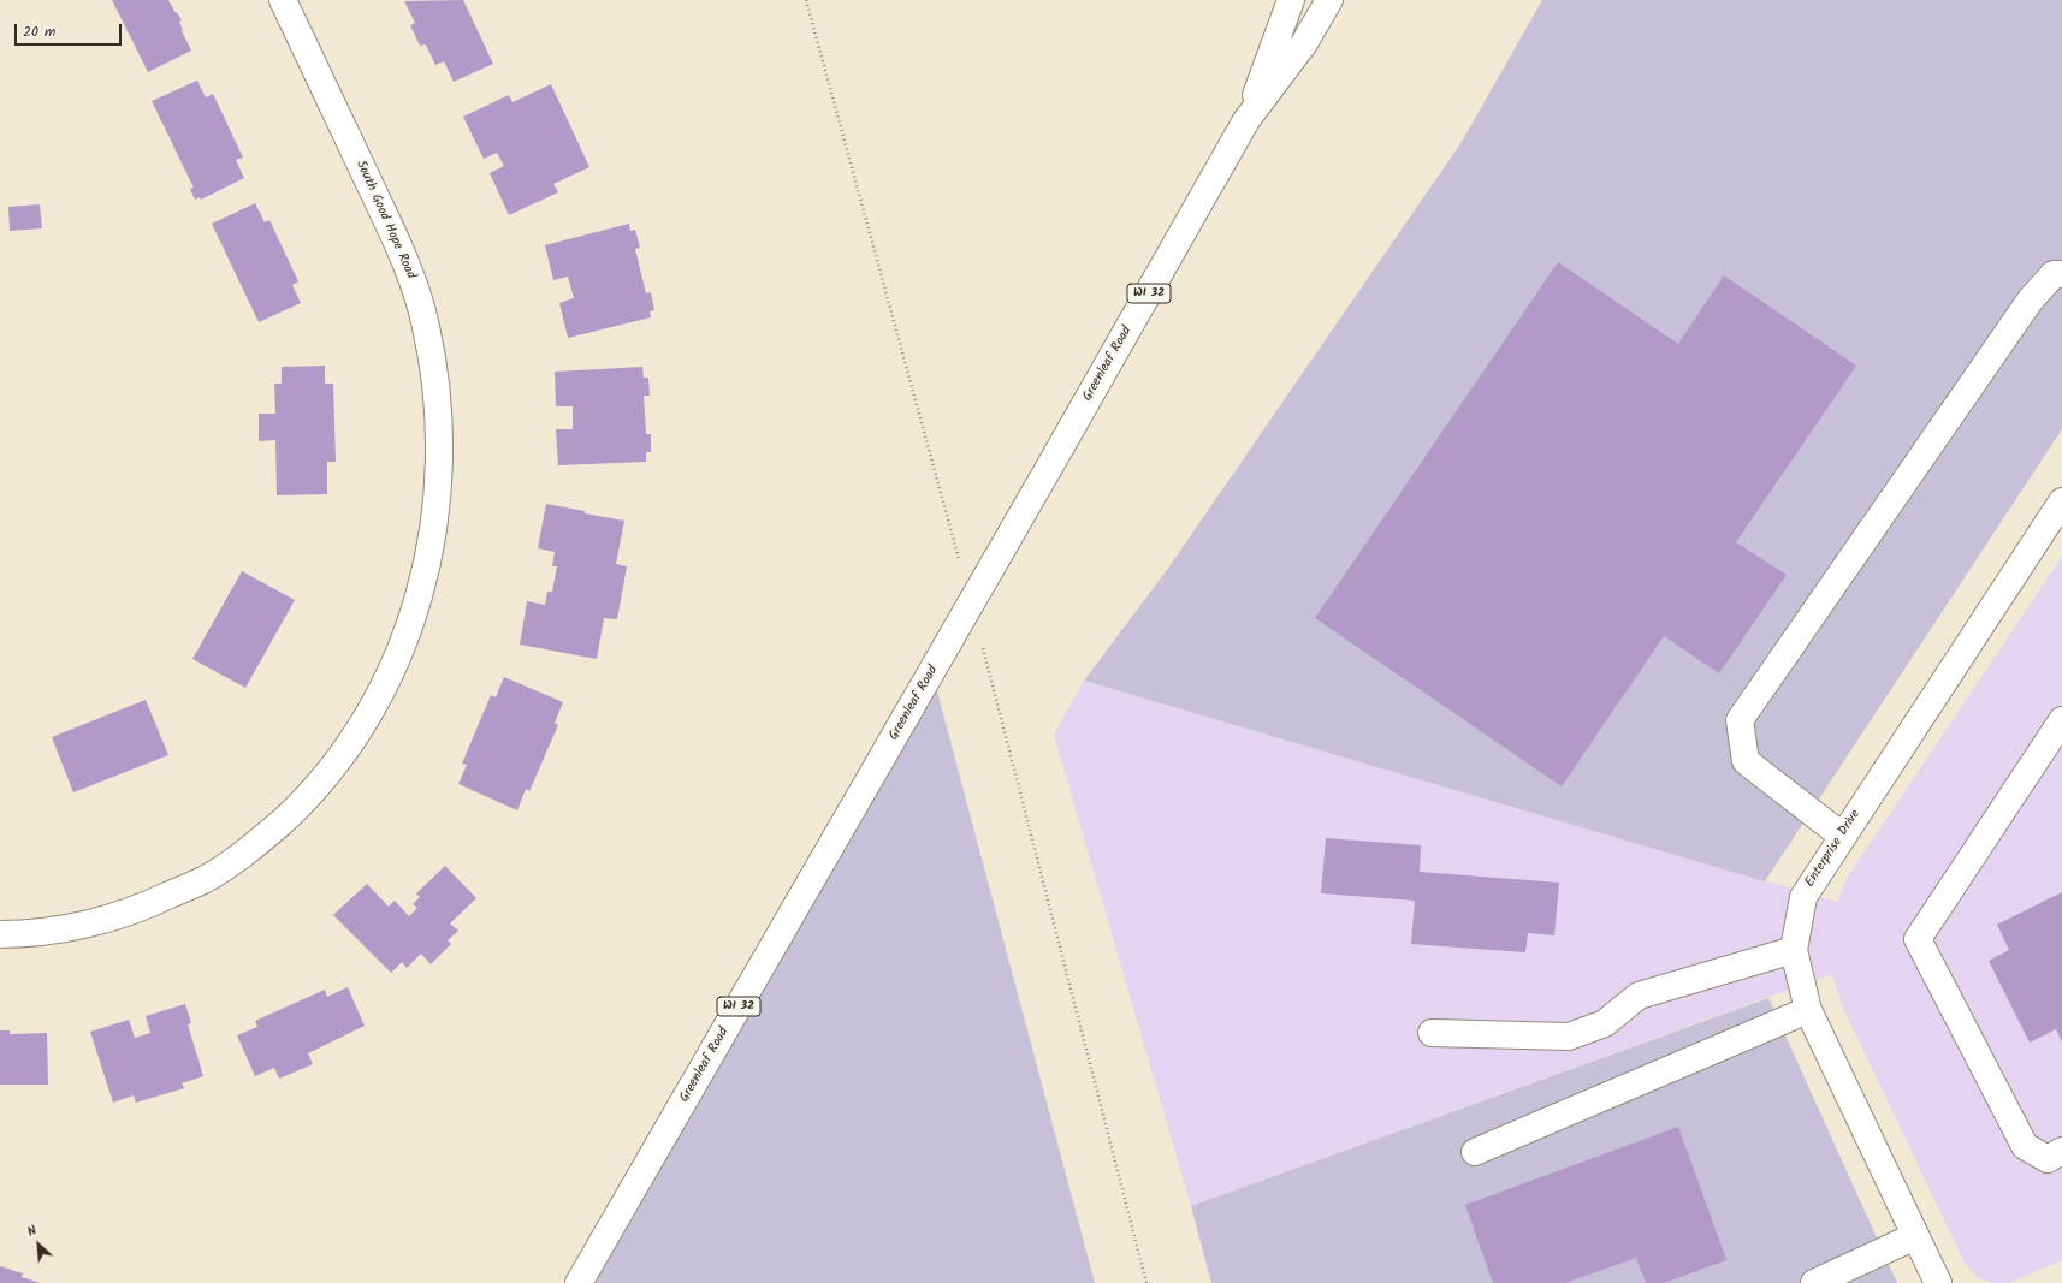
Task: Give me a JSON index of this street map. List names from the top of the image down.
{
  "streets": {
    "street": [
      "South Good Hope Road",
      "WI 32",
      "Greenleaf Road",
      "Enterprise Drive"
    ]
  },
  "crossings": [
    ["WI 32", "Greenleaf Road"]
  ],
  "scale_bar": "20 m",
  "north": "top left"
}
